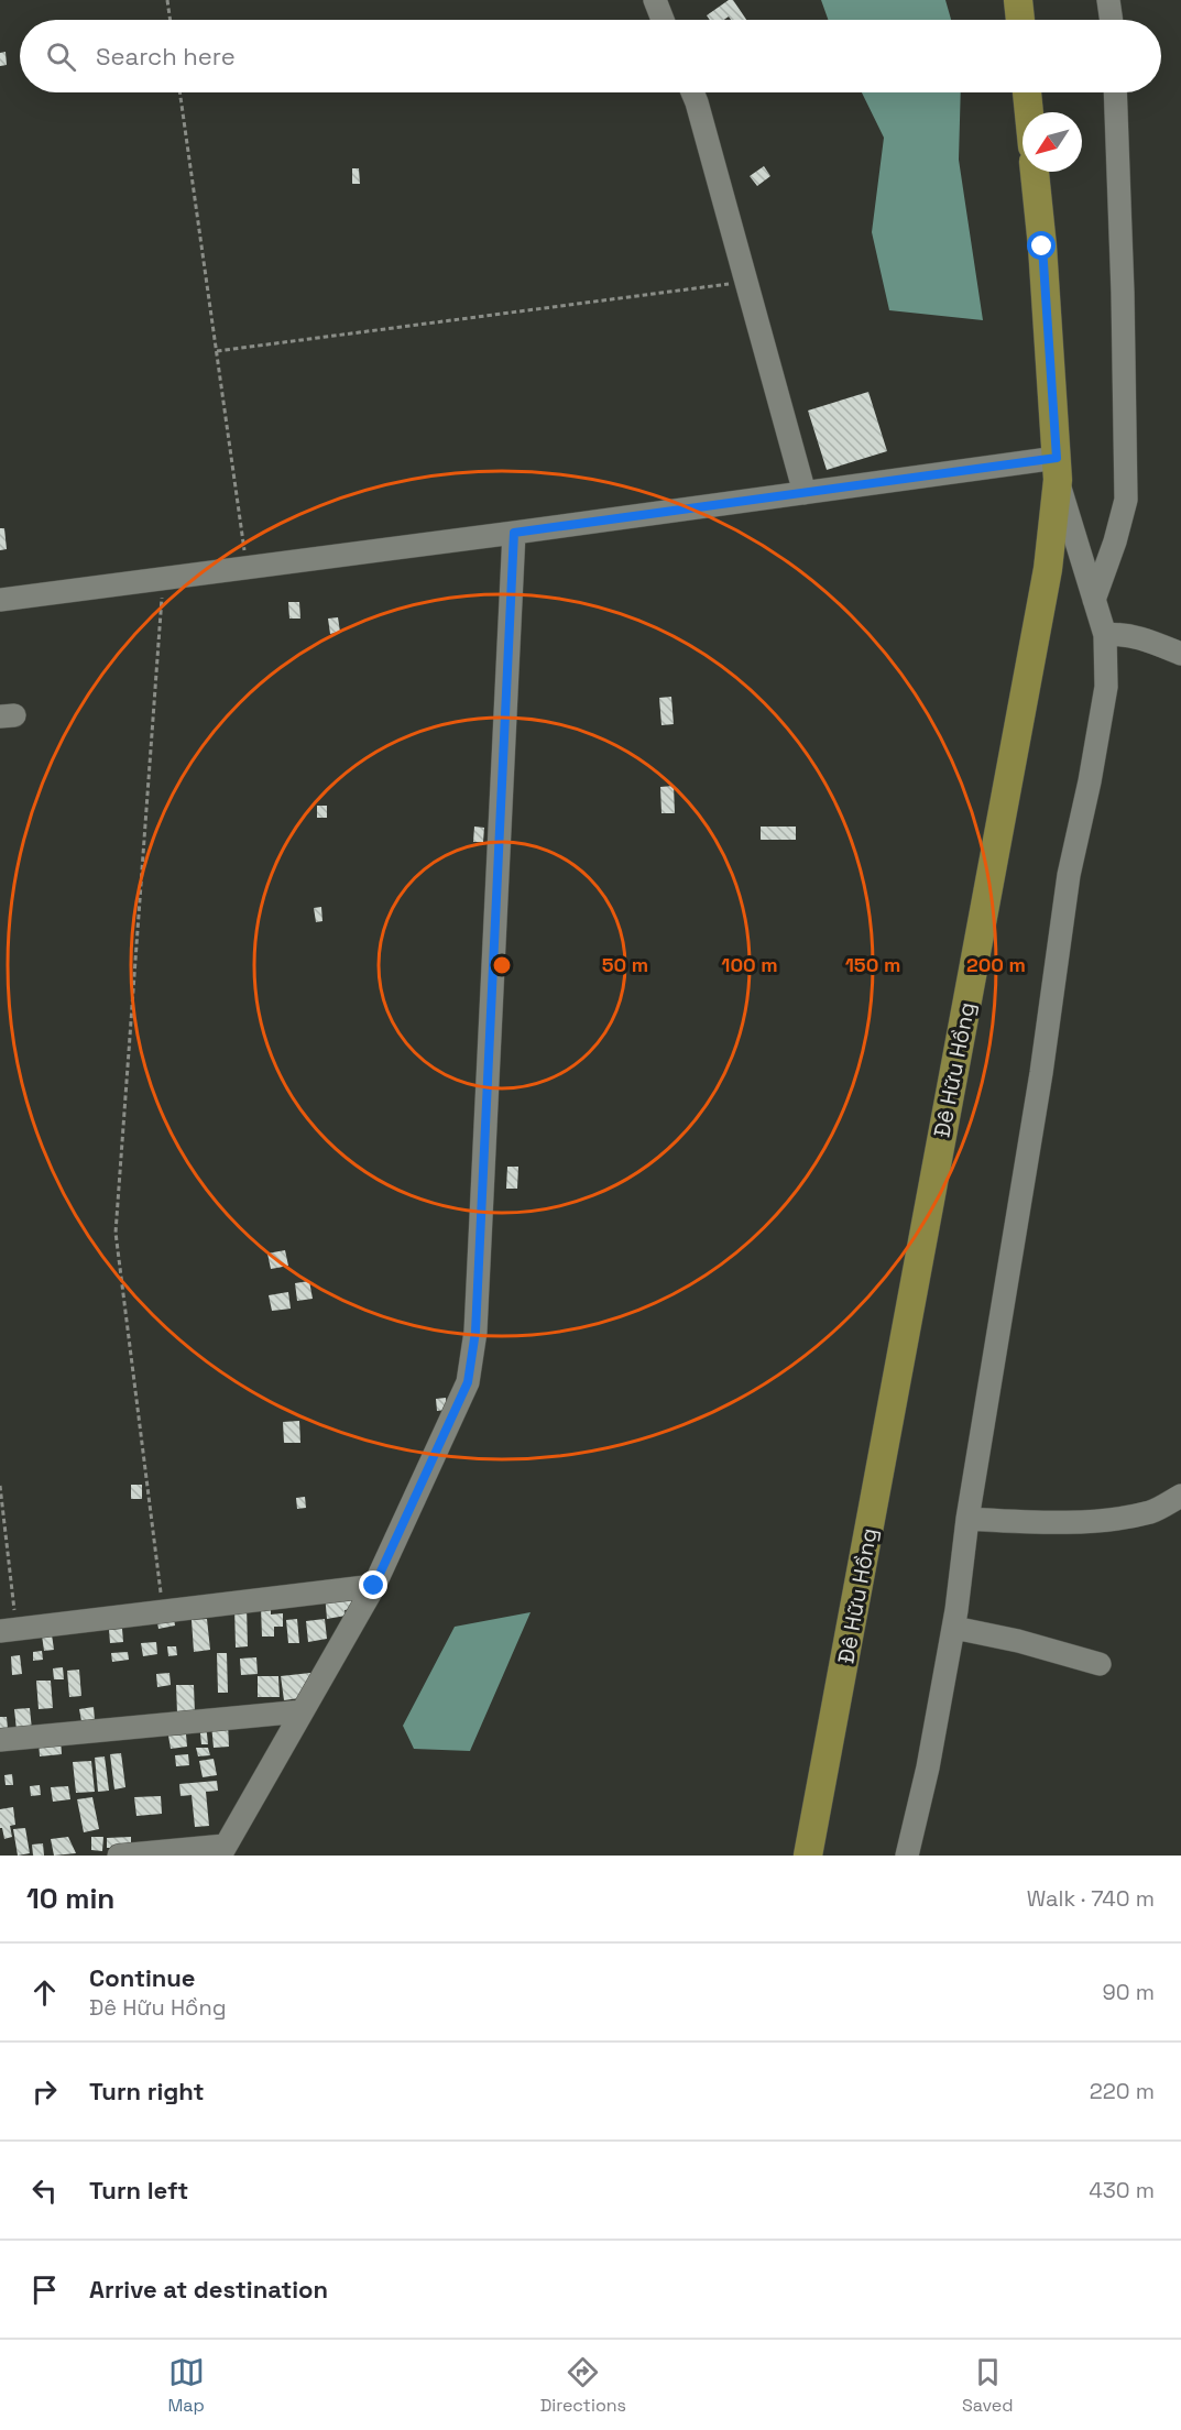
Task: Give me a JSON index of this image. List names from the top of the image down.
{
  "streets": {
    "main road": ["Đê Hữu Hồng"]
  },
  "north": "bottom left",
  "page": {
    "search": "Search here",
    "heading": ["10 min", "Walk · 740 m"],
    "list": [
      ["Continue", "Đê Hữu Hồng", "90 m"],
      ["Turn right", "220 m"],
      ["Turn left", "430 m"],
      "Arrive at destination"
    ],
    "nav": ["Map", "Directions", "Saved"]
  },
  "rings": [
    "50 m",
    "100 m",
    "150 m",
    "200 m"
  ]
}
